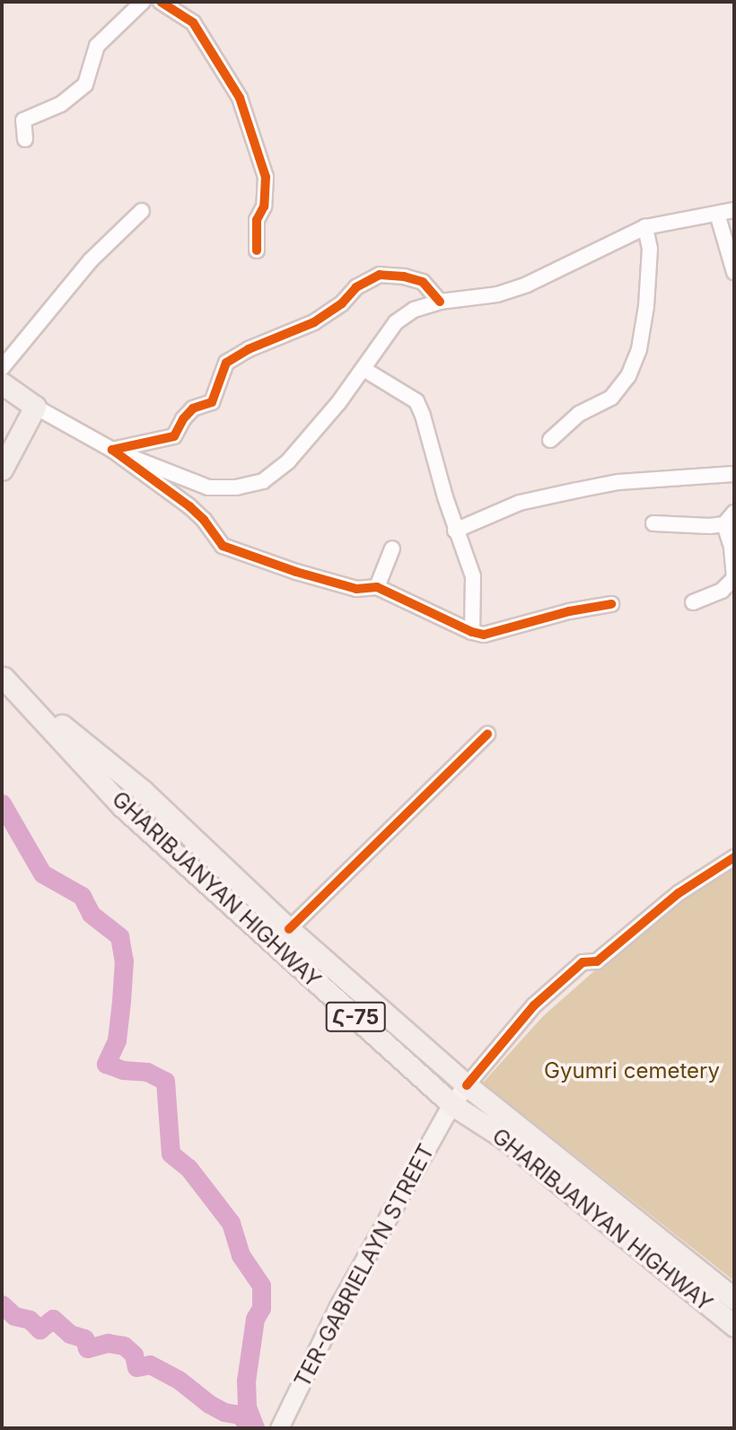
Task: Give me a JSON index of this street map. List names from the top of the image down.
{
  "streets": {
    "highway": ["GHARIBJANYAN HIGHWAY", "Հ-75"],
    "main road": ["TER-GABRIELAYN STREET"]
  },
  "crossings": [
    ["GHARIBJANYAN HIGHWAY", "TER-GABRIELAYN STREET"]
  ],
  "parks": ["Gyumri cemetery"]
}
